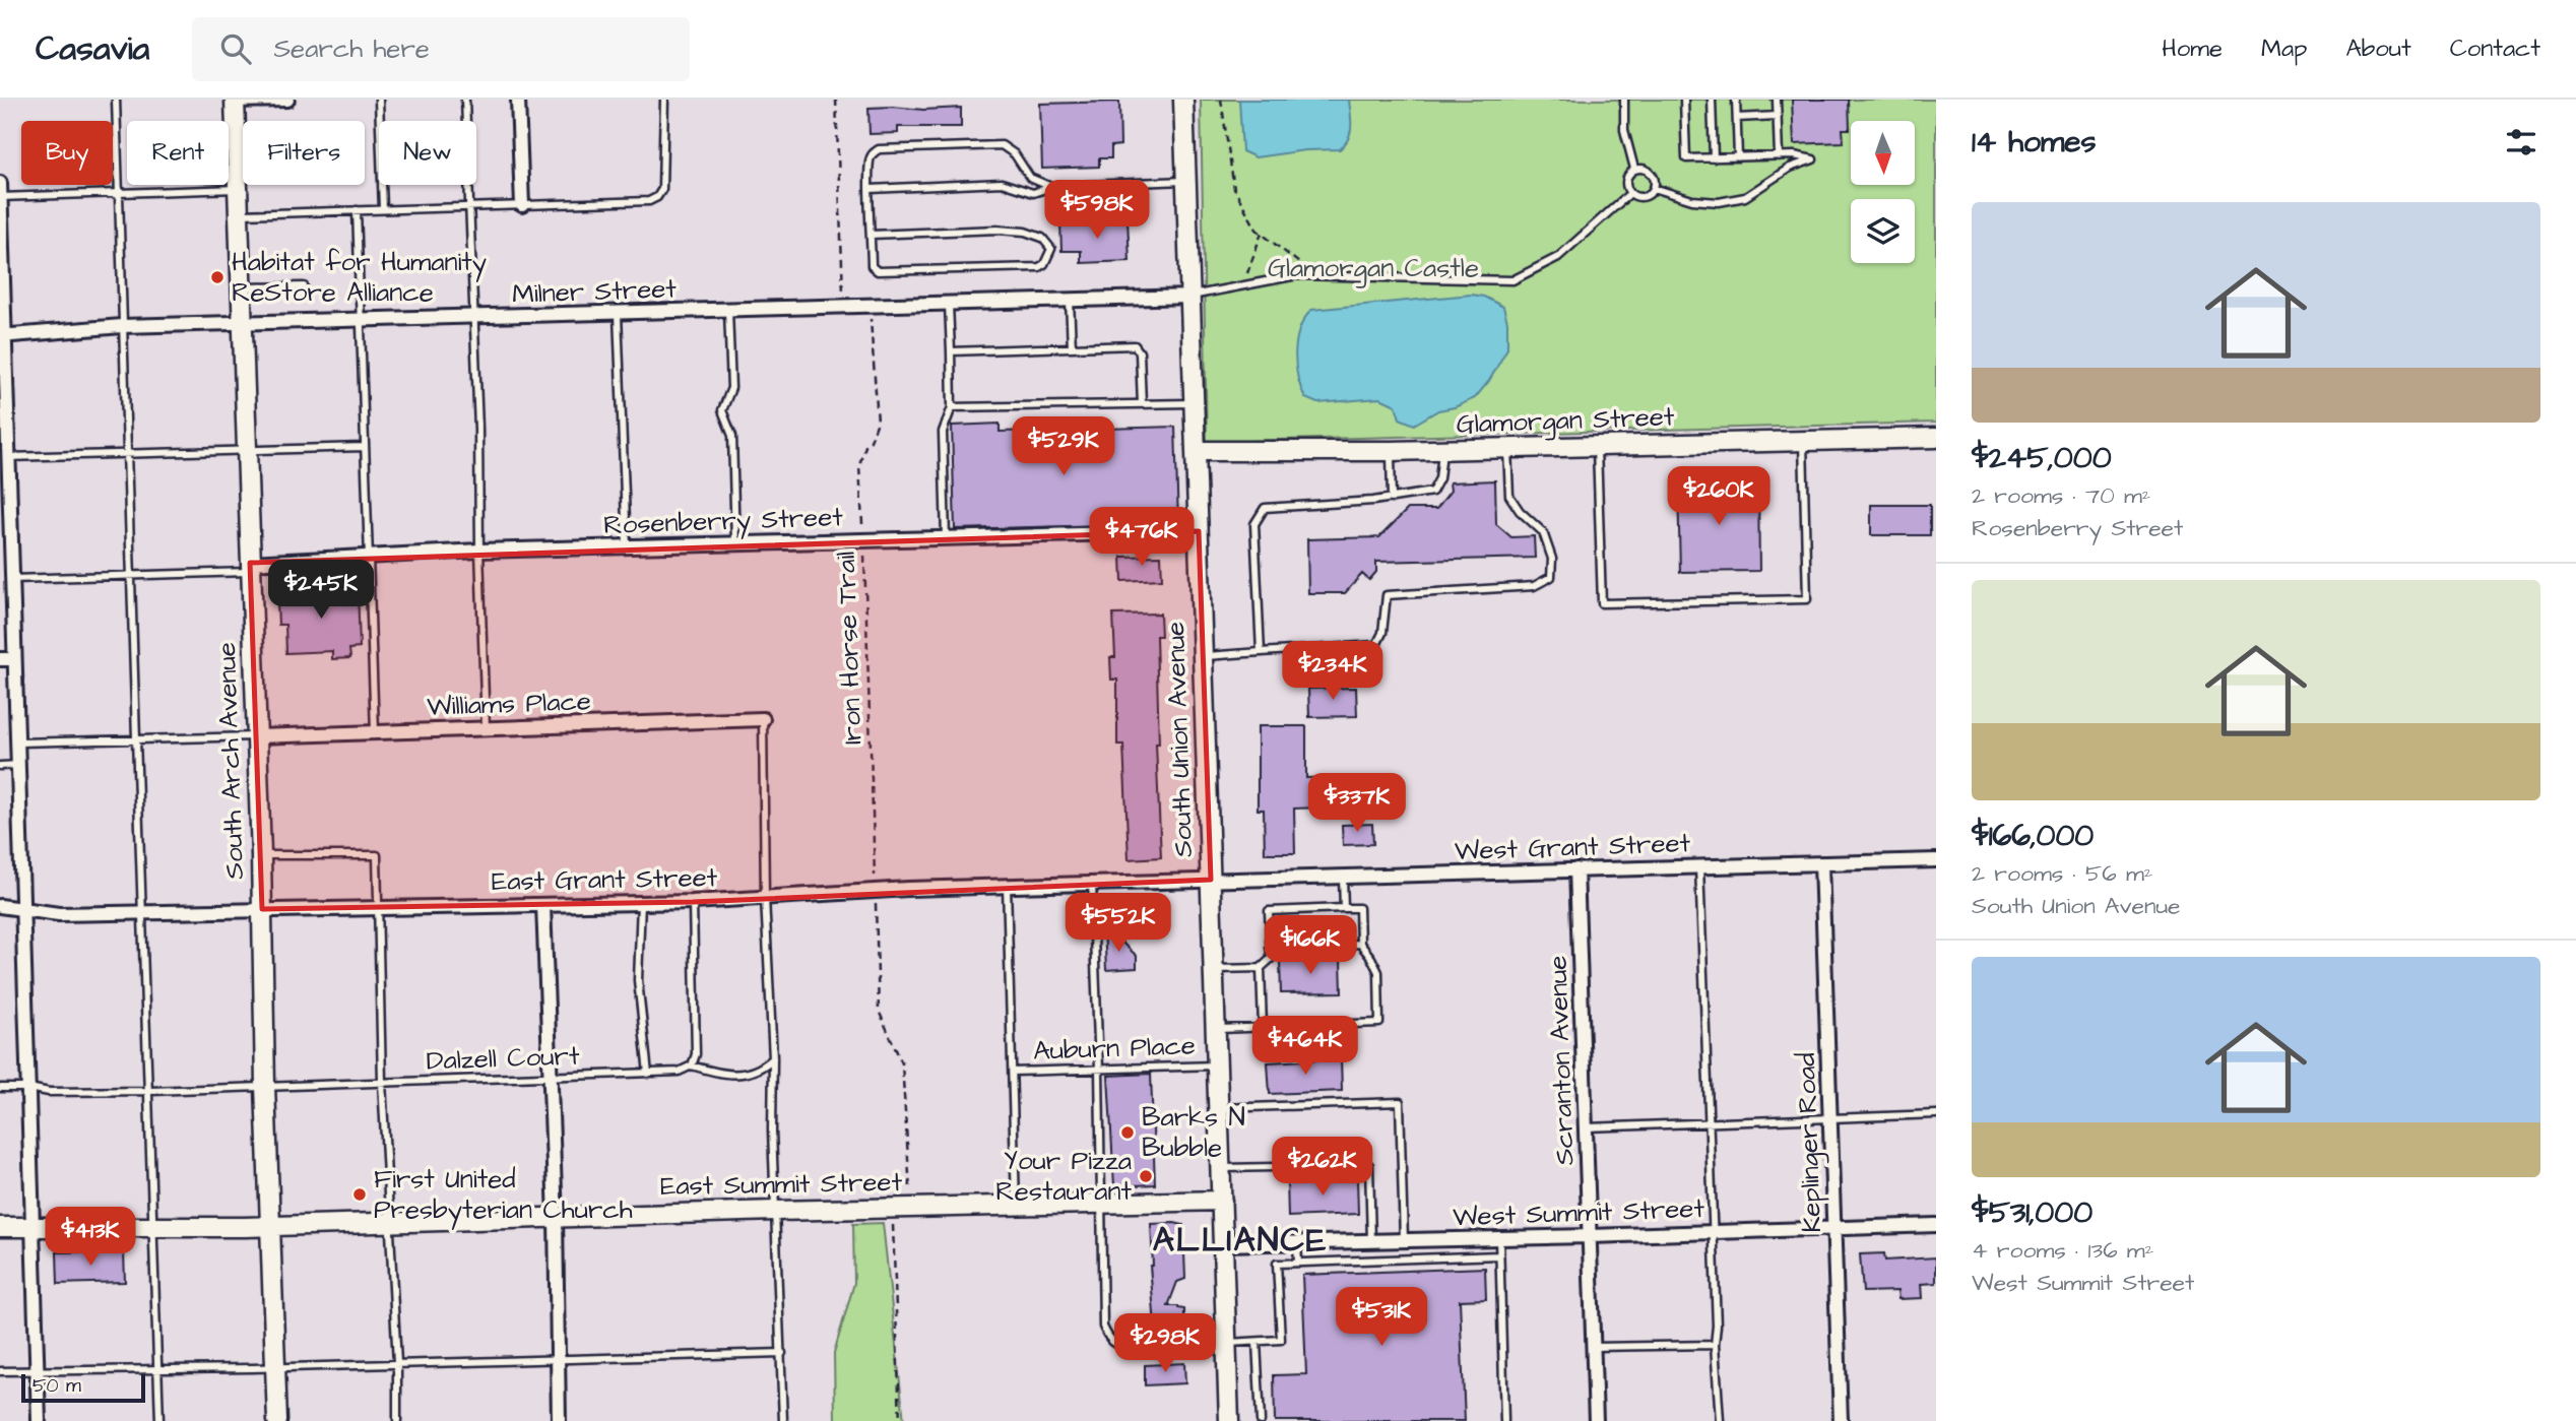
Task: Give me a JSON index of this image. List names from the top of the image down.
{
  "streets": {
    "street": [
      "Milner Street",
      "Glamorgan Street",
      "Rosenberry Street",
      "Williams Place",
      "South Union Avenue",
      "South Arch Avenue",
      "West Grant Street",
      "East Grant Street",
      "Scranton Avenue",
      "Keplinger Road",
      "East Summit Street",
      "West Summit Street"
    ],
    "lane": ["Auburn Place", "Dalzell Court"],
    "path": ["Iron Horse Trail"]
  },
  "crossings": [
    ["Milner Street", "Iron Horse Trail"],
    ["Milner Street", "South Union Avenue"],
    ["Milner Street", "South Arch Avenue"],
    ["Glamorgan Street", "South Union Avenue"],
    ["Rosenberry Street", "Iron Horse Trail"],
    ["Rosenberry Street", "South Union Avenue"],
    ["Rosenberry Street", "South Arch Avenue"],
    ["Iron Horse Trail", "East Grant Street"],
    ["Iron Horse Trail", "East Summit Street"],
    ["Williams Place", "South Arch Avenue"],
    ["South Union Avenue", "West Grant Street"],
    ["South Union Avenue", "East Grant Street"],
    ["South Union Avenue", "Auburn Place"],
    ["South Union Avenue", "East Summit Street"],
    ["South Union Avenue", "West Summit Street"],
    ["South Arch Avenue", "East Grant Street"],
    ["South Arch Avenue", "Dalzell Court"],
    ["South Arch Avenue", "East Summit Street"],
    ["West Grant Street", "East Grant Street"],
    ["West Grant Street", "Scranton Avenue"],
    ["West Grant Street", "Keplinger Road"],
    ["Scranton Avenue", "West Summit Street"],
    ["Keplinger Road", "West Summit Street"]
  ],
  "districts": ["ALLIANCE"],
  "parks": ["Glamorgan Castle"],
  "places": [
    "Habitat for Humanity ReStore Alliance",
    "Barks N Bubble",
    "Your Pizza Restaurant",
    "First United Presbyterian Church"
  ],
  "scale_bar": "50 m",
  "north": "bottom",
  "page": {
    "header": "Casavia",
    "search": "Search here",
    "nav": [
      "Home",
      "Map",
      "About",
      "Contact"
    ],
    "heading": "14 homes",
    "chip": [
      "Buy",
      "Rent",
      "Filters",
      "New"
    ],
    "price": [
      "$598K",
      "$529K",
      "$260K",
      "$476K",
      "$245K",
      "$234K",
      "$337K",
      "$552K",
      "$166K",
      "$464K",
      "$262K",
      "$413K",
      "$531K",
      "$298K"
    ],
    "list": [
      {
        "name": "$245,000",
        "note": "2 rooms · 70 m² · Rosenberry Street"
      },
      {
        "name": "$166,000",
        "note": "2 rooms · 56 m² · South Union Avenue"
      },
      {
        "name": "$531,000",
        "note": "4 rooms · 136 m² · West Summit Street"
      }
    ],
    "scale": "50 m"
  }
}
